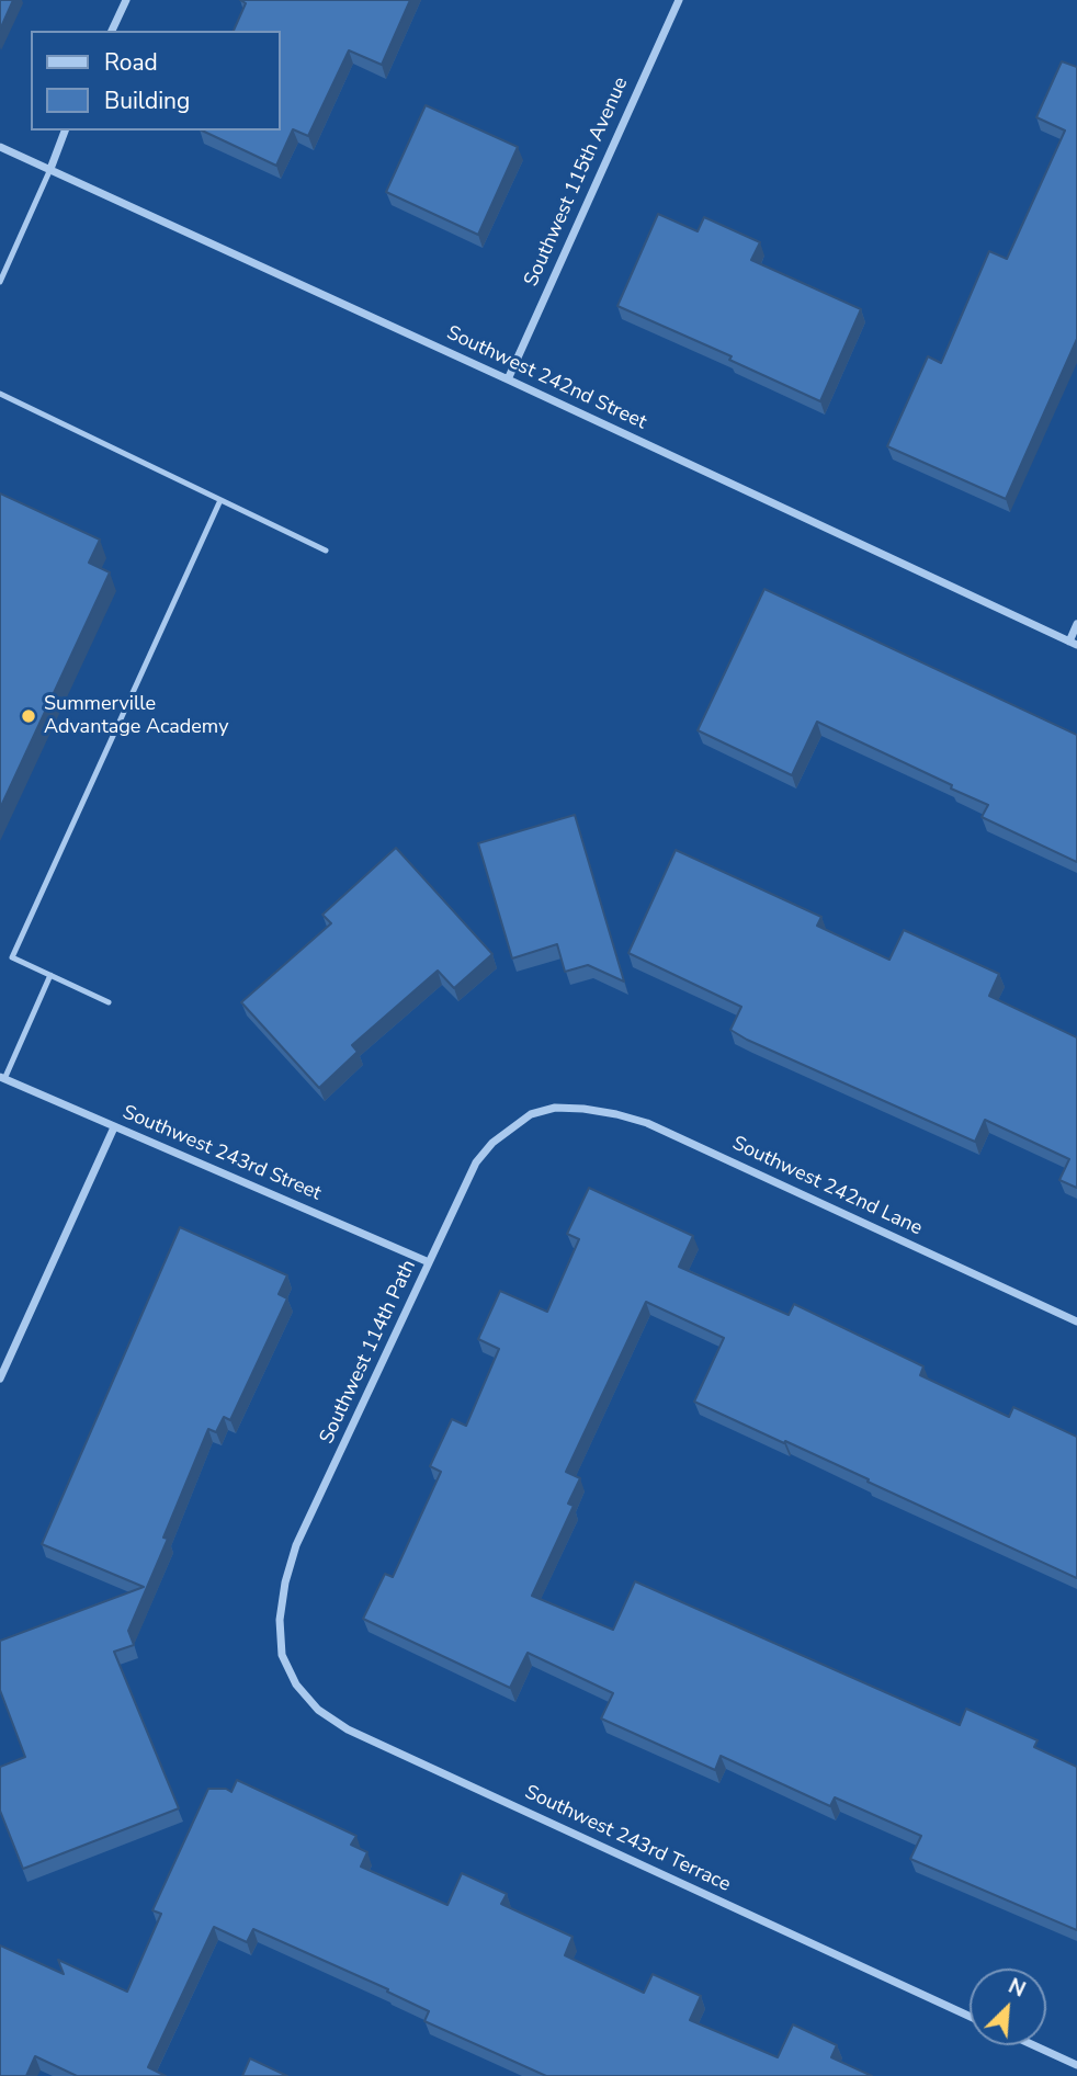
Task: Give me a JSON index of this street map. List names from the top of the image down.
{
  "streets": {
    "street": [
      "Southwest 115th Avenue",
      "Southwest 242nd Street",
      "Southwest 243rd Street",
      "Southwest 242nd Lane",
      "Southwest 114th Path",
      "Southwest 243rd Terrace"
    ]
  },
  "crossings": [
    ["Southwest 115th Avenue", "Southwest 242nd Street"],
    ["Southwest 243rd Street", "Southwest 114th Path"],
    ["Southwest 242nd Lane", "Southwest 114th Path"],
    ["Southwest 114th Path", "Southwest 243rd Terrace"]
  ],
  "places": ["Summerville Advantage Academy"],
  "legend": ["Road", "Building"],
  "north": "top right"
}
